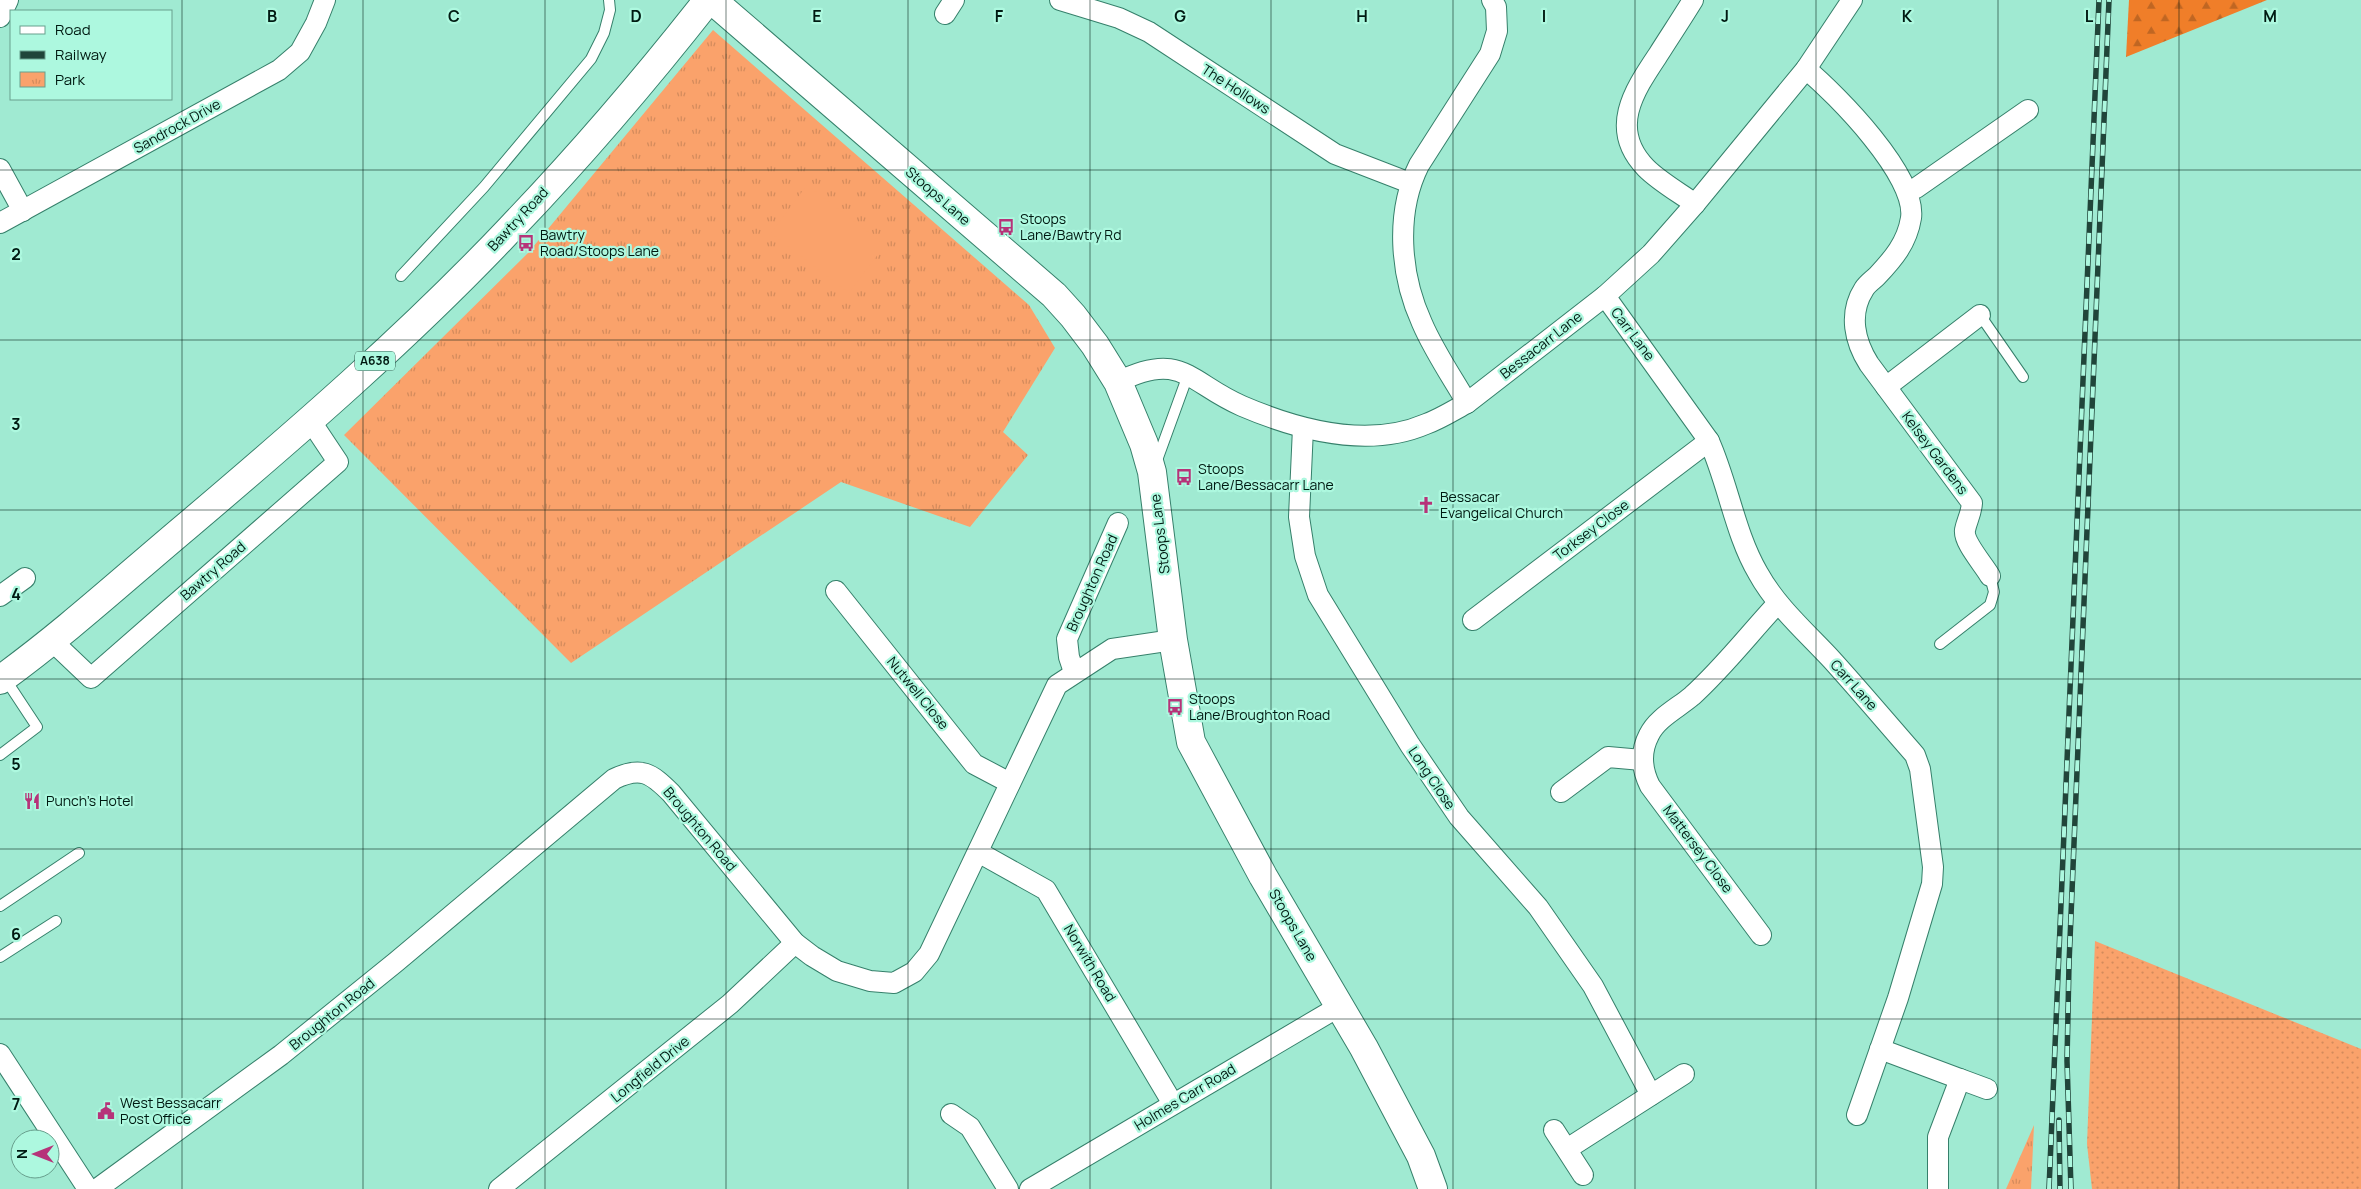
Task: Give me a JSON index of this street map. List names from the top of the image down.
{
  "streets": {
    "main road": ["Stoops Lane", "Bawtry Road", "A638"],
    "street": [
      "The Hollows",
      "Sandrock Drive",
      "Carr Lane",
      "Bessacarr Lane",
      "Kelsey Gardens",
      "Torksey Close",
      "Broughton Road",
      "Nutwell Close",
      "Long Close",
      "Mattersey Close",
      "Norwith Road",
      "Longfield Drive",
      "Holmes Carr Road"
    ]
  },
  "crossings": [
    ["Stoops Lane", "Bessacarr Lane"],
    ["Stoops Lane", "Broughton Road"],
    ["Stoops Lane", "Holmes Carr Road"],
    ["Carr Lane", "Bessacarr Lane"],
    ["Carr Lane", "Torksey Close"],
    ["Bessacarr Lane", "Kelsey Gardens"],
    ["Bessacarr Lane", "Long Close"],
    ["Broughton Road", "Nutwell Close"],
    ["Broughton Road", "Norwith Road"],
    ["Broughton Road", "Longfield Drive"],
    ["Norwith Road", "Holmes Carr Road"]
  ],
  "places": {
    "bus stop": [
      "Stoops Lane/Bawtry Rd",
      "Bawtry Road/Stoops Lane",
      "Stoops Lane/Bessacarr Lane",
      "Stoops Lane/Broughton Road"
    ],
    "church": ["Bessacar Evangelical Church"],
    "restaurant": ["Punch's Hotel"],
    "public building": ["West Bessacarr Post Office"]
  },
  "legend": ["Road", "Railway", "Park"],
  "north": "left",
  "grid": {
    "columns": [
      "B",
      "C",
      "D",
      "E",
      "F",
      "G",
      "H",
      "I",
      "J",
      "K",
      "L",
      "M"
    ],
    "rows": [
      "2",
      "3",
      "4",
      "5",
      "6",
      "7"
    ]
  }
}
